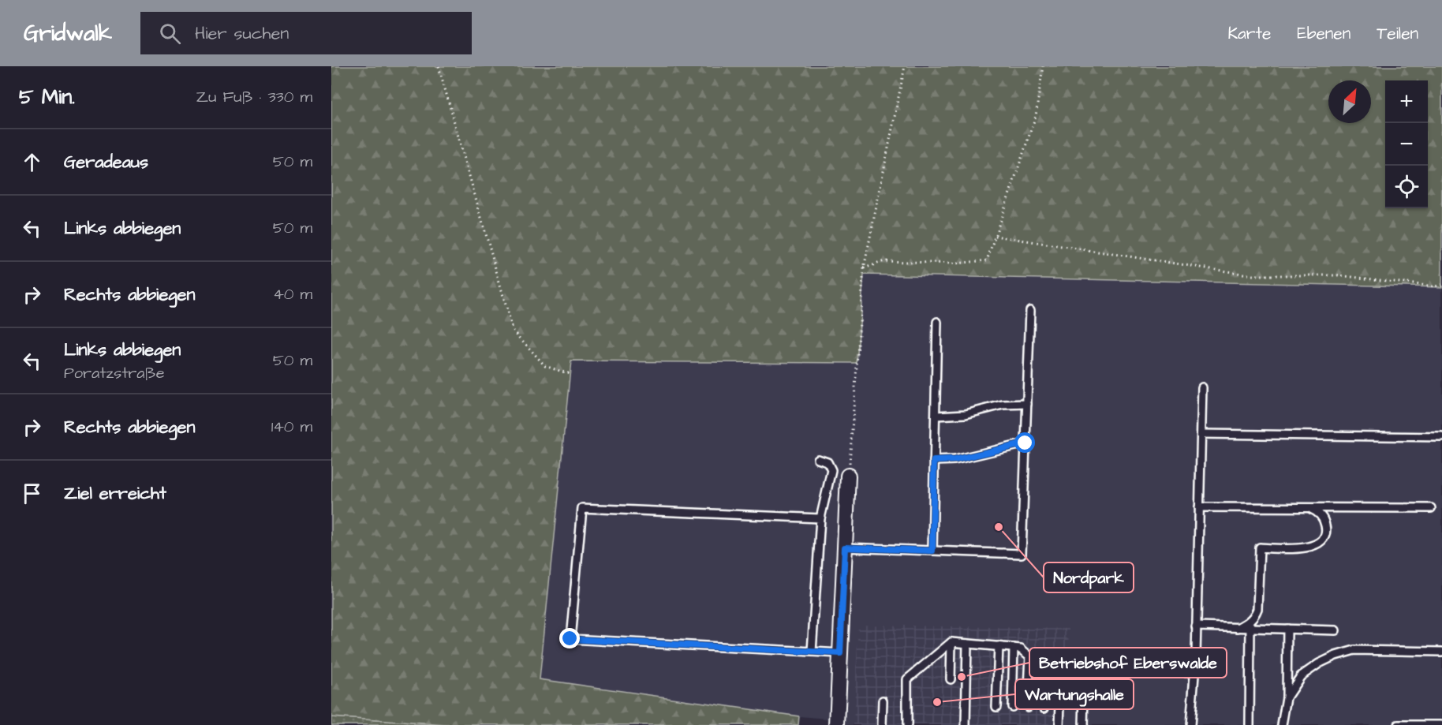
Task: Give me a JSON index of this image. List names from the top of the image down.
{
  "places": ["Nordpark", "Betriebshof Eberswalde", "Wartungshalle"],
  "north": "top right",
  "page": {
    "header": "Gridwalk",
    "search": "Hier suchen",
    "nav": ["Karte", "Ebenen", "Teilen"],
    "heading": ["5 Min.", "Zu Fuß · 330 m"],
    "map_buttons": ["+", "−"],
    "list": [
      ["Geradeaus", "50 m"],
      ["Links abbiegen", "50 m"],
      ["Rechts abbiegen", "40 m"],
      ["Links abbiegen", "Poratzstraße", "50 m"],
      ["Rechts abbiegen", "140 m"],
      "Ziel erreicht"
    ]
  }
}
